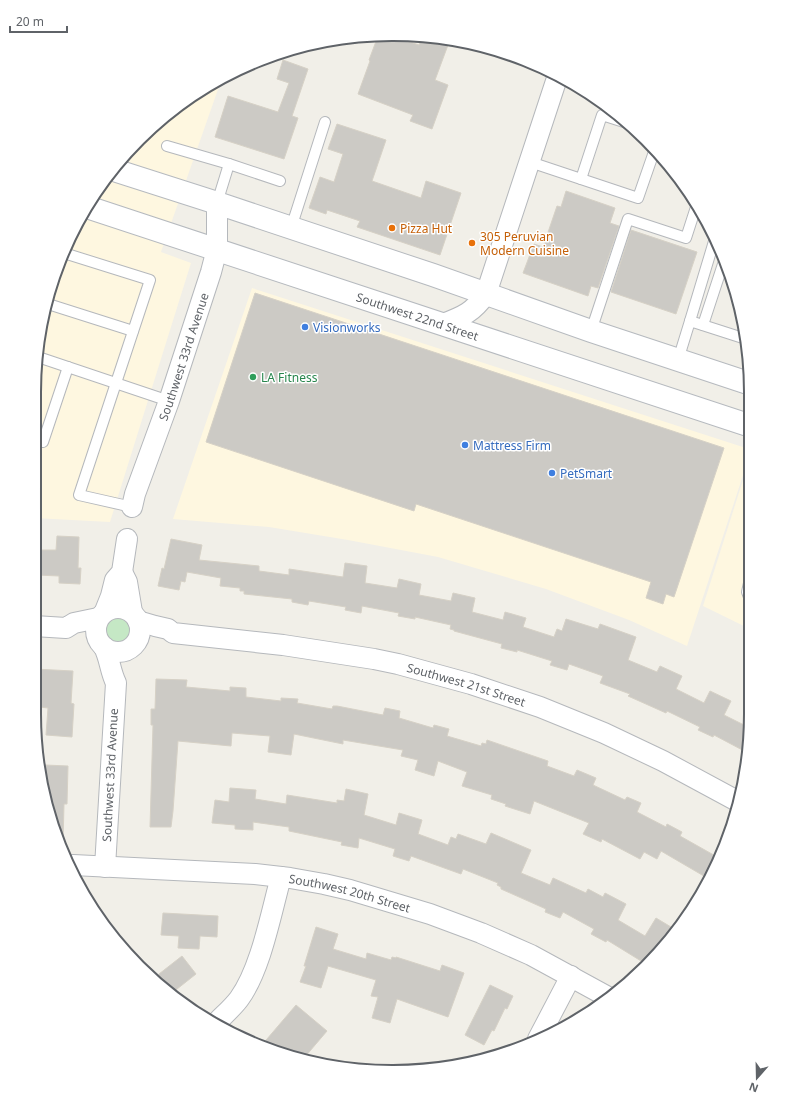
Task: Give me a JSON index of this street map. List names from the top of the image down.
{
  "streets": {
    "main road": ["Southwest 22nd Street"],
    "street": ["Southwest 33rd Avenue", "Southwest 21st Street", "Southwest 20th Street"]
  },
  "crossings": [
    ["Southwest 22nd Street", "Southwest 33rd Avenue"],
    ["Southwest 33rd Avenue", "Southwest 21st Street"],
    ["Southwest 33rd Avenue", "Southwest 20th Street"]
  ],
  "places": [
    "Pizza Hut",
    "305 Peruvian Modern Cuisine",
    "Visionworks",
    "LA Fitness",
    "Mattress Firm",
    "PetSmart"
  ],
  "scale_bar": "20 m",
  "north": "bottom"
}
